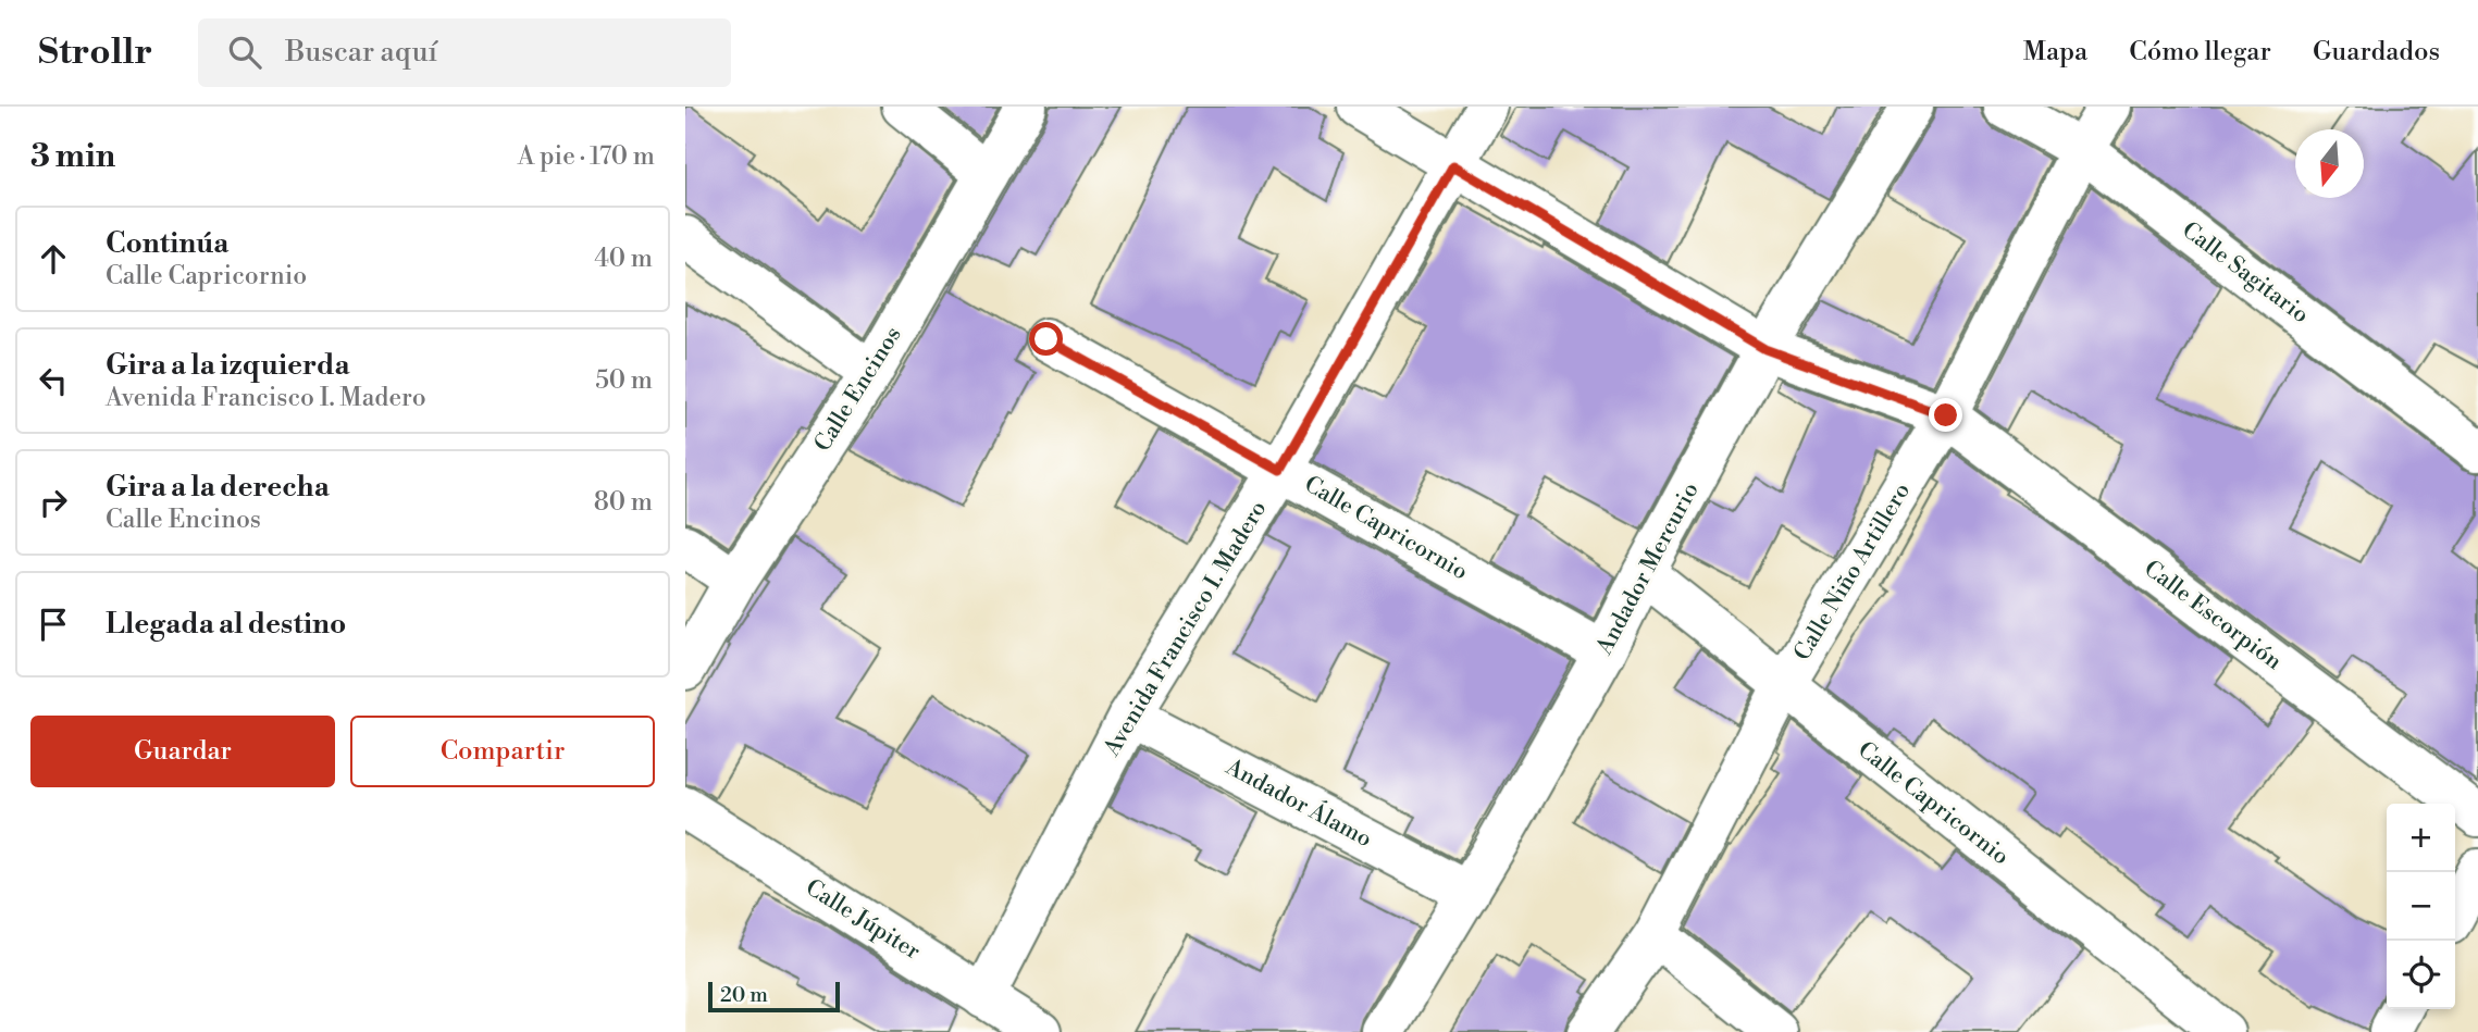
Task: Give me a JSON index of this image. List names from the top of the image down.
{
  "streets": {
    "street": [
      "Calle Sagitario",
      "Calle Encinos",
      "Calle Capricornio",
      "Andador Mercurio",
      "Calle Niño Artillero",
      "Calle Escorpión",
      "Avenida Francisco I. Madero",
      "Andador Álamo",
      "Calle Júpiter"
    ]
  },
  "crossings": [
    ["Calle Sagitario", "Calle Niño Artillero"],
    ["Calle Capricornio", "Andador Mercurio"],
    ["Calle Capricornio", "Calle Niño Artillero"],
    ["Calle Capricornio", "Avenida Francisco I. Madero"],
    ["Andador Mercurio", "Andador Álamo"],
    ["Calle Niño Artillero", "Calle Escorpión"],
    ["Avenida Francisco I. Madero", "Andador Álamo"],
    ["Avenida Francisco I. Madero", "Calle Júpiter"]
  ],
  "scale_bar": "20 m",
  "north": "bottom",
  "page": {
    "header": "Strollr",
    "search": "Buscar aquí",
    "nav": ["Mapa", "Cómo llegar", "Guardados"],
    "heading": ["3 min", "A pie · 170 m"],
    "list": [
      ["Continúa", "Calle Capricornio", "40 m"],
      ["Gira a la izquierda", "Avenida Francisco I. Madero", "50 m"],
      ["Gira a la derecha", "Calle Encinos", "80 m"],
      "Llegada al destino"
    ],
    "buttons": ["Guardar", "Compartir"],
    "map_buttons": ["+", "−"],
    "scale": "20 m"
  }
}
